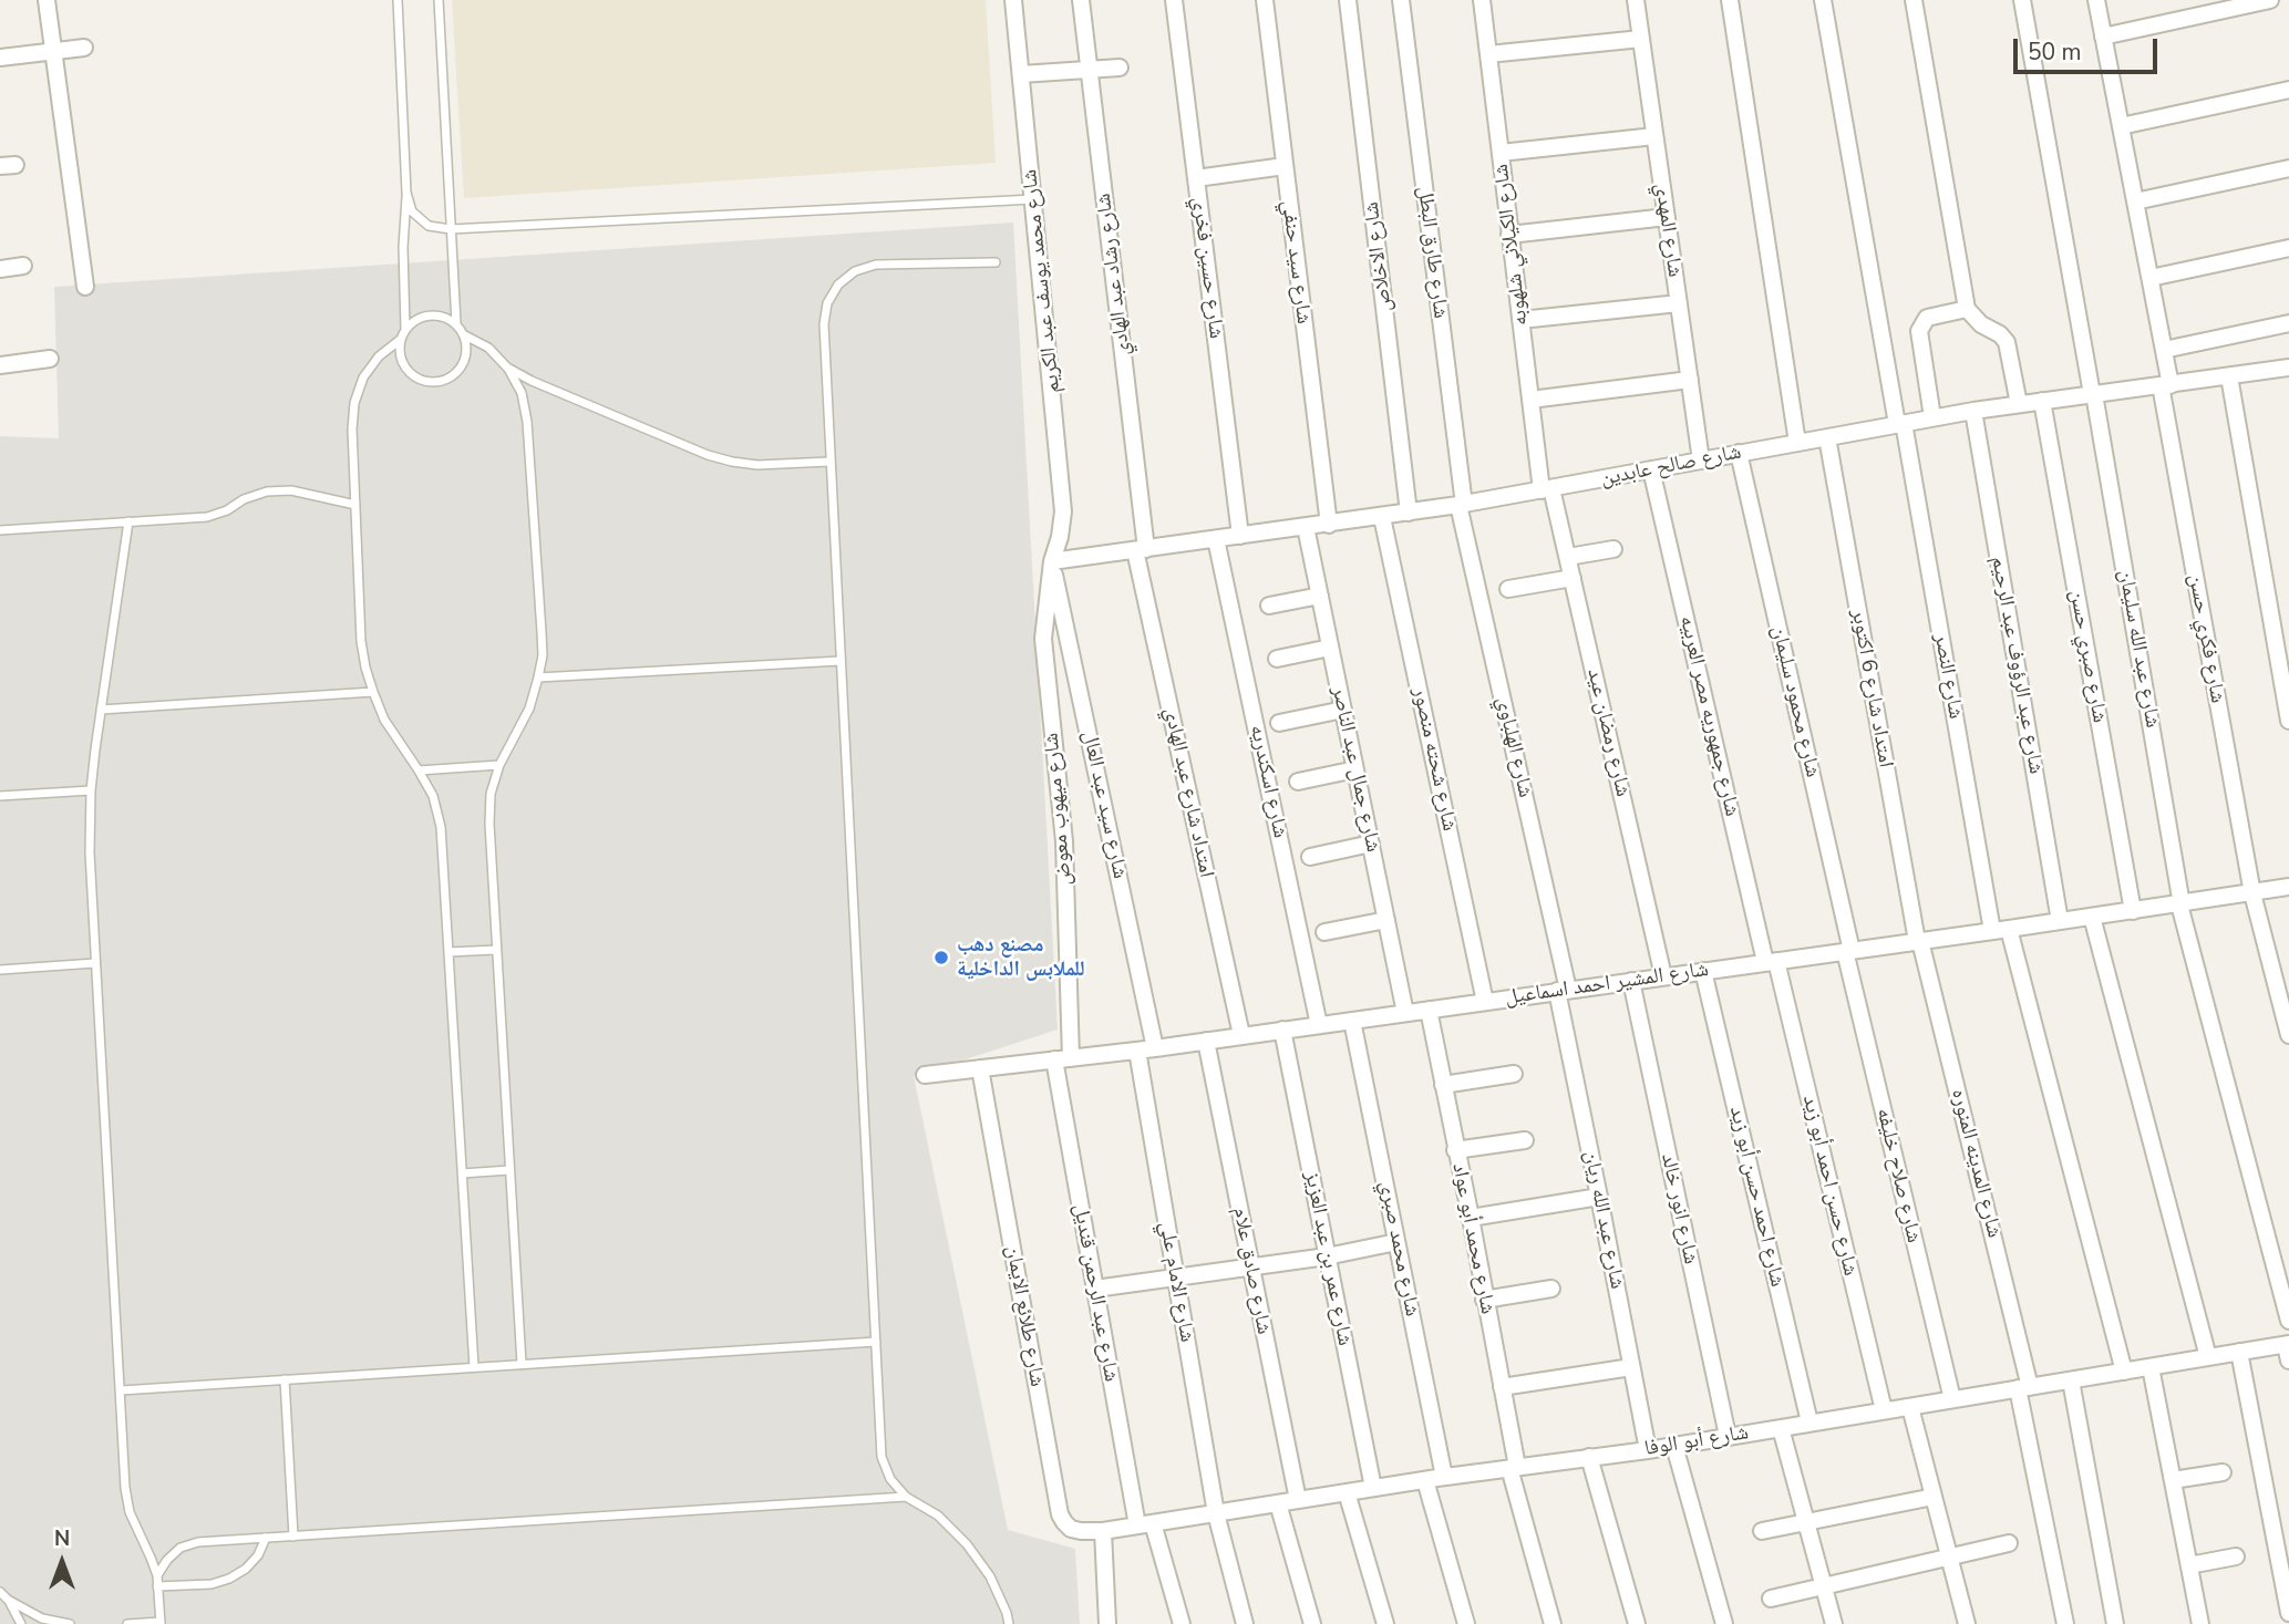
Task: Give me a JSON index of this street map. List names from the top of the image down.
{
  "streets": {
    "street": [
      "شارع المهدي",
      "شارع الكيلاني شلهوبه",
      "شارع طارق البطل",
      "شارع الاخلاص",
      "شارع سيد حنفي",
      "شارع حسين فخري",
      "شارع رشاد عبد الهادي",
      "شارع محمد يوسف عبد الكريم",
      "شارع صالح عابدين",
      "شارع فكري حسن",
      "شارع عبد الله سليمان",
      "شارع صبري حسن",
      "شارع عبد الرؤوف عبد الرحيم",
      "شارع النصر",
      "امتداد شارع 6 اكتوبر",
      "شارع محمود سليمان",
      "شارع جمهوريه مصر العربيه",
      "شارع رمضان عيد",
      "شارع الهلباوي",
      "شارع شحته منصور",
      "شارع جمال عبد الناصر",
      "شارع اسكندريه",
      "امتداد شارع عبد الهادي",
      "شارع سيد عبد العال",
      "شارع ميهوب معوض",
      "شارع المشير احمد اسماعيل",
      "شارع المدينه المنوره",
      "شارع صلاح خليفه",
      "شارع حسن احمد أبو زيد",
      "شارع احمد حسن أبو زيد",
      "شارع انور خالد",
      "شارع عبد الله ريان",
      "شارع محمد أبو عواد",
      "شارع محمد صبري",
      "شارع عمر بن عبد العزيز",
      "شارع صادق علام",
      "شارع الامام علي",
      "شارع عبد الرحمن قنديل",
      "شارع طلائع الايمان",
      "شارع أبو الوفا"
    ]
  },
  "crossings": [
    ["شارع المهدي", "شارع صالح عابدين"],
    ["شارع الكيلاني شلهوبه", "شارع صالح عابدين"],
    ["شارع الكيلاني شلهوبه", "شارع رمضان عيد"],
    ["شارع طارق البطل", "شارع صالح عابدين"],
    ["شارع طارق البطل", "شارع الهلباوي"],
    ["شارع الاخلاص", "شارع صالح عابدين"],
    ["شارع سيد حنفي", "شارع صالح عابدين"],
    ["شارع حسين فخري", "شارع صالح عابدين"],
    ["شارع رشاد عبد الهادي", "شارع صالح عابدين"],
    ["شارع رشاد عبد الهادي", "امتداد شارع عبد الهادي"],
    ["شارع محمد يوسف عبد الكريم", "شارع صالح عابدين"],
    ["شارع محمد يوسف عبد الكريم", "شارع سيد عبد العال"],
    ["شارع محمد يوسف عبد الكريم", "شارع ميهوب معوض"],
    ["شارع صالح عابدين", "شارع فكري حسن"],
    ["شارع صالح عابدين", "شارع عبد الله سليمان"],
    ["شارع صالح عابدين", "شارع صبري حسن"],
    ["شارع صالح عابدين", "شارع عبد الرؤوف عبد الرحيم"],
    ["شارع صالح عابدين", "شارع النصر"],
    ["شارع صالح عابدين", "امتداد شارع 6 اكتوبر"],
    ["شارع صالح عابدين", "شارع محمود سليمان"],
    ["شارع صالح عابدين", "شارع جمهوريه مصر العربيه"],
    ["شارع صالح عابدين", "شارع رمضان عيد"],
    ["شارع صالح عابدين", "شارع الهلباوي"],
    ["شارع صالح عابدين", "شارع شحته منصور"],
    ["شارع صالح عابدين", "شارع جمال عبد الناصر"],
    ["شارع صالح عابدين", "شارع اسكندريه"],
    ["شارع صالح عابدين", "امتداد شارع عبد الهادي"],
    ["شارع صالح عابدين", "شارع سيد عبد العال"],
    ["شارع صالح عابدين", "شارع ميهوب معوض"],
    ["شارع فكري حسن", "شارع المشير احمد اسماعيل"],
    ["شارع عبد الله سليمان", "شارع المشير احمد اسماعيل"],
    ["شارع صبري حسن", "شارع المشير احمد اسماعيل"],
    ["شارع عبد الرؤوف عبد الرحيم", "شارع المشير احمد اسماعيل"],
    ["شارع النصر", "شارع المشير احمد اسماعيل"],
    ["امتداد شارع 6 اكتوبر", "شارع المشير احمد اسماعيل"],
    ["امتداد شارع 6 اكتوبر", "شارع المدينه المنوره"],
    ["شارع محمود سليمان", "شارع المشير احمد اسماعيل"],
    ["شارع محمود سليمان", "شارع صلاح خليفه"],
    ["شارع جمهوريه مصر العربيه", "شارع المشير احمد اسماعيل"],
    ["شارع جمهوريه مصر العربيه", "شارع حسن احمد أبو زيد"],
    ["شارع رمضان عيد", "شارع المشير احمد اسماعيل"],
    ["شارع الهلباوي", "شارع المشير احمد اسماعيل"],
    ["شارع الهلباوي", "شارع عبد الله ريان"],
    ["شارع شحته منصور", "شارع المشير احمد اسماعيل"],
    ["شارع جمال عبد الناصر", "شارع المشير احمد اسماعيل"],
    ["شارع اسكندريه", "شارع المشير احمد اسماعيل"],
    ["امتداد شارع عبد الهادي", "شارع المشير احمد اسماعيل"],
    ["شارع سيد عبد العال", "شارع ميهوب معوض"],
    ["شارع سيد عبد العال", "شارع المشير احمد اسماعيل"],
    ["شارع ميهوب معوض", "شارع المشير احمد اسماعيل"],
    ["شارع المشير احمد اسماعيل", "شارع المدينه المنوره"],
    ["شارع المشير احمد اسماعيل", "شارع صلاح خليفه"],
    ["شارع المشير احمد اسماعيل", "شارع حسن احمد أبو زيد"],
    ["شارع المشير احمد اسماعيل", "شارع احمد حسن أبو زيد"],
    ["شارع المشير احمد اسماعيل", "شارع انور خالد"],
    ["شارع المشير احمد اسماعيل", "شارع عبد الله ريان"],
    ["شارع المشير احمد اسماعيل", "شارع محمد أبو عواد"],
    ["شارع المشير احمد اسماعيل", "شارع محمد صبري"],
    ["شارع المشير احمد اسماعيل", "شارع عمر بن عبد العزيز"],
    ["شارع المشير احمد اسماعيل", "شارع صادق علام"],
    ["شارع المشير احمد اسماعيل", "شارع الامام علي"],
    ["شارع المشير احمد اسماعيل", "شارع عبد الرحمن قنديل"],
    ["شارع المشير احمد اسماعيل", "شارع طلائع الايمان"],
    ["شارع المدينه المنوره", "شارع أبو الوفا"],
    ["شارع صلاح خليفه", "شارع أبو الوفا"],
    ["شارع حسن احمد أبو زيد", "شارع أبو الوفا"],
    ["شارع احمد حسن أبو زيد", "شارع أبو الوفا"],
    ["شارع انور خالد", "شارع أبو الوفا"],
    ["شارع عبد الله ريان", "شارع أبو الوفا"],
    ["شارع محمد أبو عواد", "شارع أبو الوفا"],
    ["شارع محمد صبري", "شارع أبو الوفا"],
    ["شارع عمر بن عبد العزيز", "شارع أبو الوفا"],
    ["شارع صادق علام", "شارع أبو الوفا"],
    ["شارع الامام علي", "شارع أبو الوفا"],
    ["شارع عبد الرحمن قنديل", "شارع أبو الوفا"],
    ["شارع طلائع الايمان", "شارع أبو الوفا"]
  ],
  "places": ["مصنع دهب للملابس الداخلية"],
  "scale_bar": "50 m",
  "north": "top"
}
